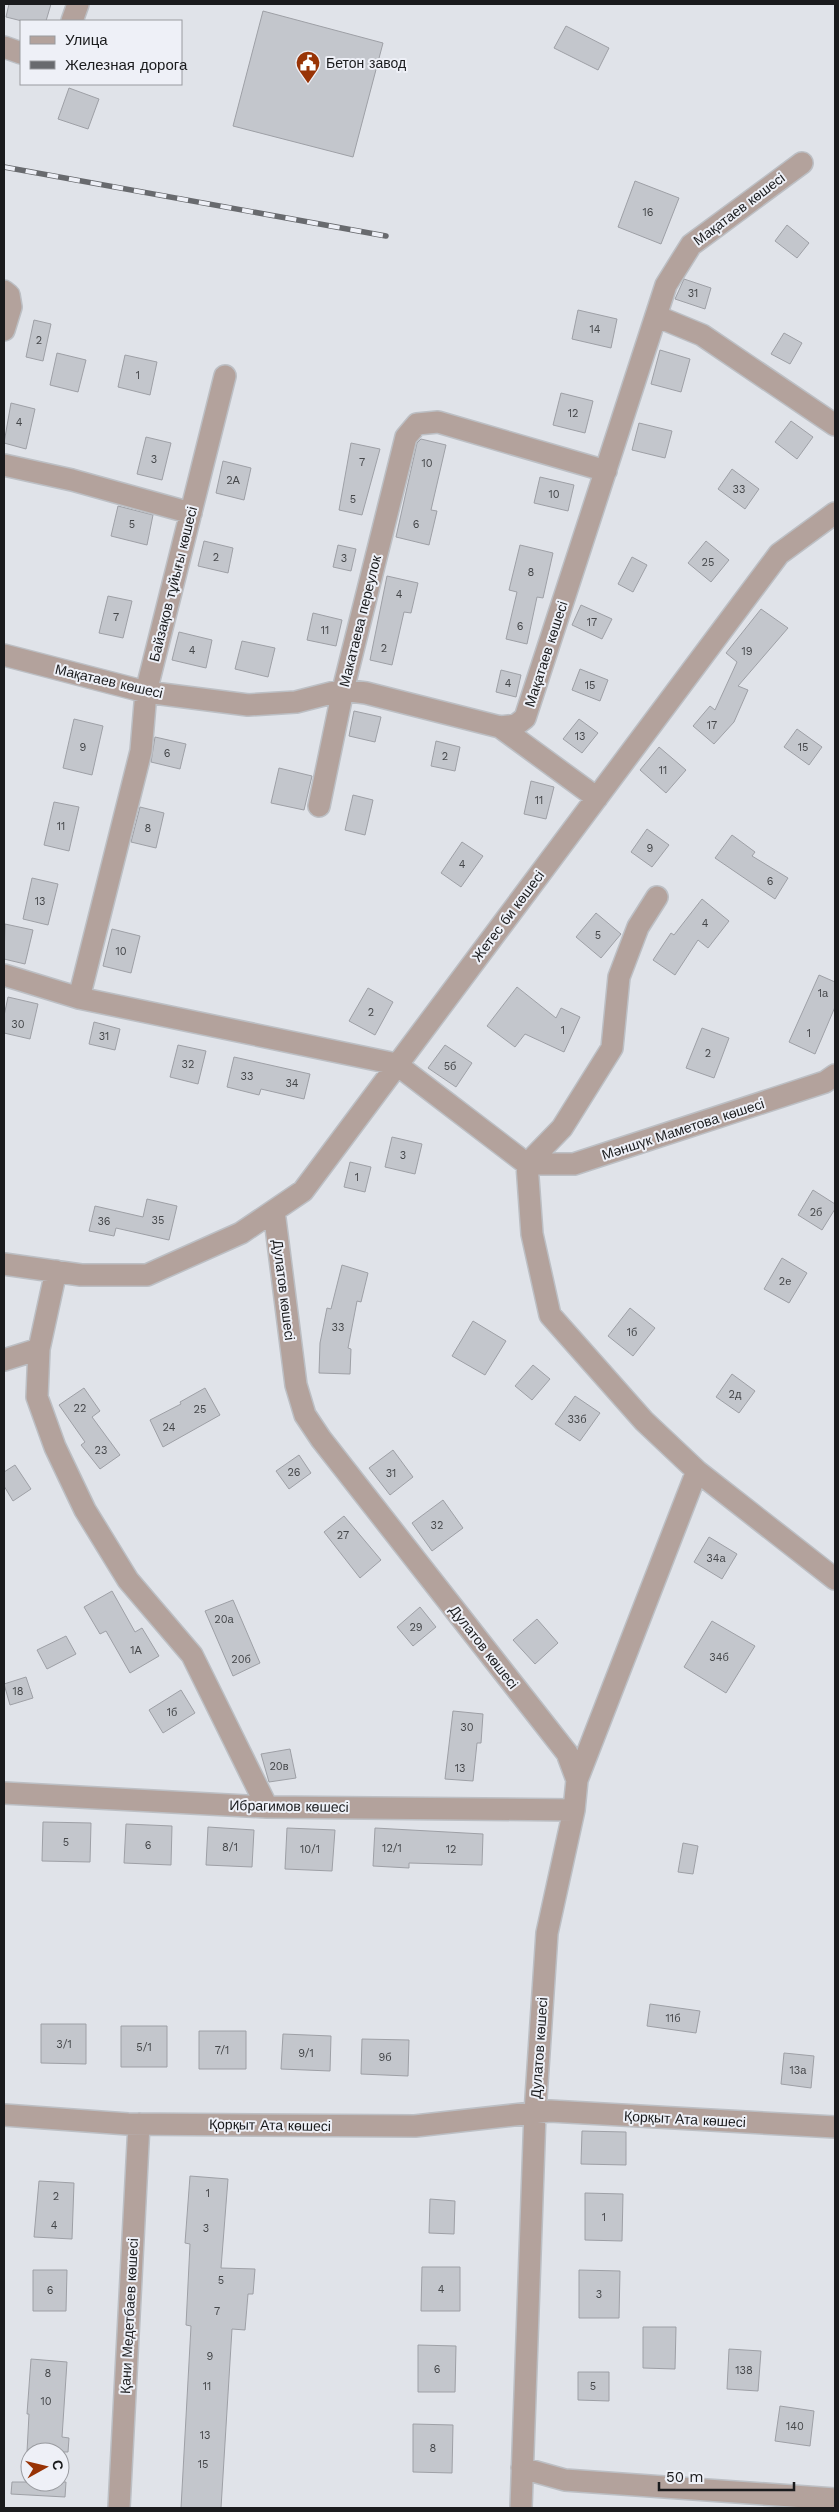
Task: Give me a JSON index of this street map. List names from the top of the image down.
{
  "streets": {
    "street": [
      "Мақатаев көшесі",
      "Байзақов тұйығы көшесі",
      "Макатаева переулок",
      "Жетес би көшесі",
      "Мәншүк Маметова көшесі",
      "Дулатов көшесі",
      "Ибрагимов көшесі",
      "Қорқыт Ата көшесі",
      "Қани Медетбаев көшесі"
    ]
  },
  "crossings": [
    ["Мақатаев көшесі", "Байзақов тұйығы көшесі"],
    ["Мақатаев көшесі", "Макатаева переулок"],
    ["Жетес би көшесі", "Дулатов көшесі"],
    ["Дулатов көшесі", "Ибрагимов көшесі"],
    ["Дулатов көшесі", "Қорқыт Ата көшесі"],
    ["Қорқыт Ата көшесі", "Қани Медетбаев көшесі"]
  ],
  "places": {
    "public building": ["Бетон завод"]
  },
  "house_numbers": [
    "16",
    "31",
    "14",
    "2",
    "1",
    "12",
    "4",
    "3",
    "7",
    "10",
    "2А",
    "33",
    "10",
    "5",
    "5",
    "6",
    "2",
    "3",
    "25",
    "8",
    "4",
    "7",
    "17",
    "6",
    "11",
    "2",
    "4",
    "19",
    "4",
    "15",
    "17",
    "13",
    "9",
    "15",
    "6",
    "2",
    "11",
    "11",
    "11",
    "8",
    "9",
    "4",
    "6",
    "13",
    "4",
    "5",
    "10",
    "1а",
    "2",
    "30",
    "1",
    "1",
    "31",
    "2",
    "32",
    "5б",
    "33",
    "34",
    "3",
    "1",
    "2б",
    "35",
    "36",
    "2е",
    "33",
    "1б",
    "2д",
    "22",
    "25",
    "33б",
    "24",
    "23",
    "26",
    "31",
    "32",
    "27",
    "34а",
    "20а",
    "29",
    "1А",
    "34б",
    "20б",
    "18",
    "1б",
    "30",
    "20в",
    "13",
    "5",
    "6",
    "8/1",
    "12/1",
    "10/1",
    "12",
    "11б",
    "3/1",
    "5/1",
    "7/1",
    "9/1",
    "9б",
    "13а",
    "1",
    "2",
    "1",
    "4",
    "3",
    "5",
    "4",
    "6",
    "3",
    "7",
    "9",
    "6",
    "138",
    "8",
    "11",
    "5",
    "10",
    "140",
    "13",
    "8",
    "15"
  ],
  "legend": ["Улица", "Железная дорога"],
  "scale_bar": "50 m",
  "north": "right"
}
